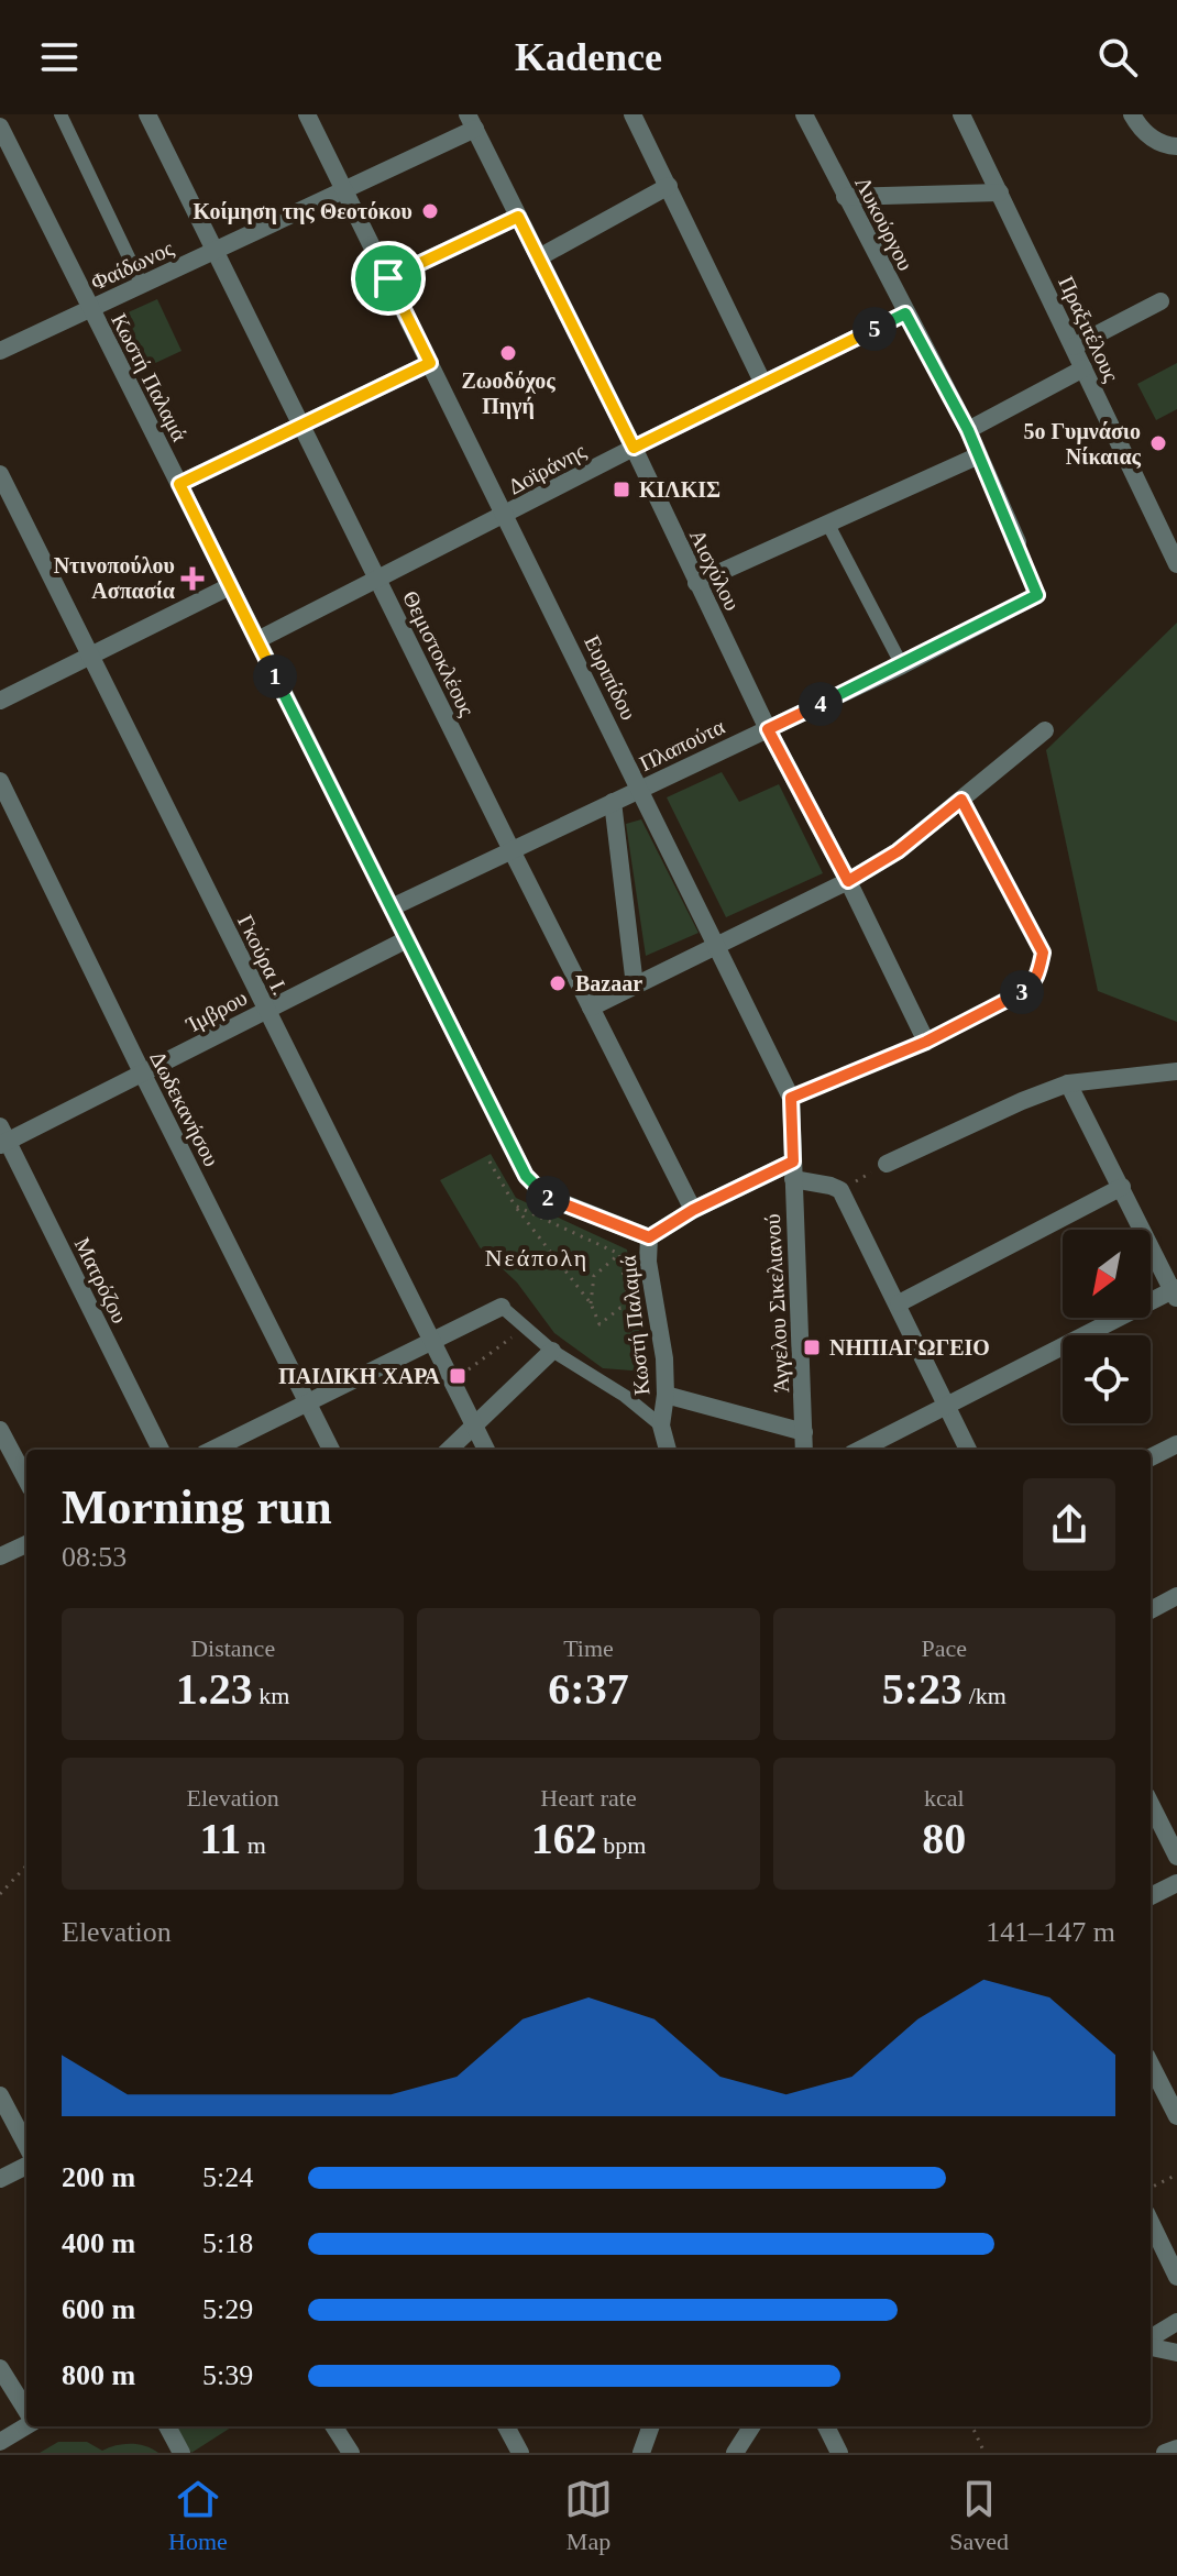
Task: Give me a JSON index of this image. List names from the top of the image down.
{
  "streets": {
    "street": [
      "Λυκούργου",
      "Φαίδωνος",
      "Πραξιτέλους",
      "Κωστή Παλαμά",
      "Δοϊράνης",
      "Αισχύλου",
      "Θεμιστοκλέους",
      "Ευριπίδου",
      "Πλαπούτα",
      "Γκούρα Ι.",
      "Ίμβρου",
      "Δωδεκανήσου",
      "Ματρόζου",
      "Άγγελου Σικελιανού"
    ]
  },
  "crossings": [
    ["Λυκούργου", "Δοϊράνης"],
    ["Φαίδωνος", "Κωστή Παλαμά"],
    ["Φαίδωνος", "Αισχύλου"],
    ["Φαίδωνος", "Θεμιστοκλέους"],
    ["Φαίδωνος", "Ευριπίδου"],
    ["Κωστή Παλαμά", "Δοϊράνης"],
    ["Κωστή Παλαμά", "Πλαπούτα"],
    ["Κωστή Παλαμά", "Ίμβρου"],
    ["Δοϊράνης", "Αισχύλου"],
    ["Δοϊράνης", "Θεμιστοκλέους"],
    ["Δοϊράνης", "Ευριπίδου"],
    ["Αισχύλου", "Πλαπούτα"],
    ["Θεμιστοκλέους", "Πλαπούτα"],
    ["Ευριπίδου", "Πλαπούτα"],
    ["Ευριπίδου", "Άγγελου Σικελιανού"],
    ["Γκούρα Ι.", "Ίμβρου"],
    ["Ίμβρου", "Δωδεκανήσου"],
    ["Ίμβρου", "Ματρόζου"]
  ],
  "districts": ["Νεάπολη"],
  "places": {
    "other": [
      "Κοίμηση της Θεοτόκου",
      "Ζωοδόχος Πηγή",
      "5o Γυμνάσιο Νίκαιας",
      "Bazaar"
    ],
    "transit": ["ΚΙΛΚΙΣ", "ΝΗΠΙΑΓΩΓΕΙΟ", "ΠΑΙΔΙΚΗ ΧΑΡΑ"],
    "health": ["Ντινοπούλου Ασπασία"]
  },
  "north": "bottom left",
  "page": {
    "header": "Kadence",
    "pins": [
      "5",
      "1",
      "4",
      "3",
      "2"
    ],
    "heading": ["Morning run", "08:53"],
    "stats": [
      ["Distance", "1.23 km"],
      ["Time", "6:37"],
      ["Pace", "5:23 /km"],
      ["Elevation", "11 m"],
      ["Heart rate", "162 bpm"],
      ["kcal", "80"]
    ],
    "chart": ["Elevation", "141–147 m"],
    "list": [
      {
        "name": "200 m",
        "note": "5:24"
      },
      {
        "name": "400 m",
        "note": "5:18"
      },
      {
        "name": "600 m",
        "note": "5:29"
      },
      {
        "name": "800 m",
        "note": "5:39"
      }
    ],
    "tabs": ["Home", "Map", "Saved"]
  }
}
